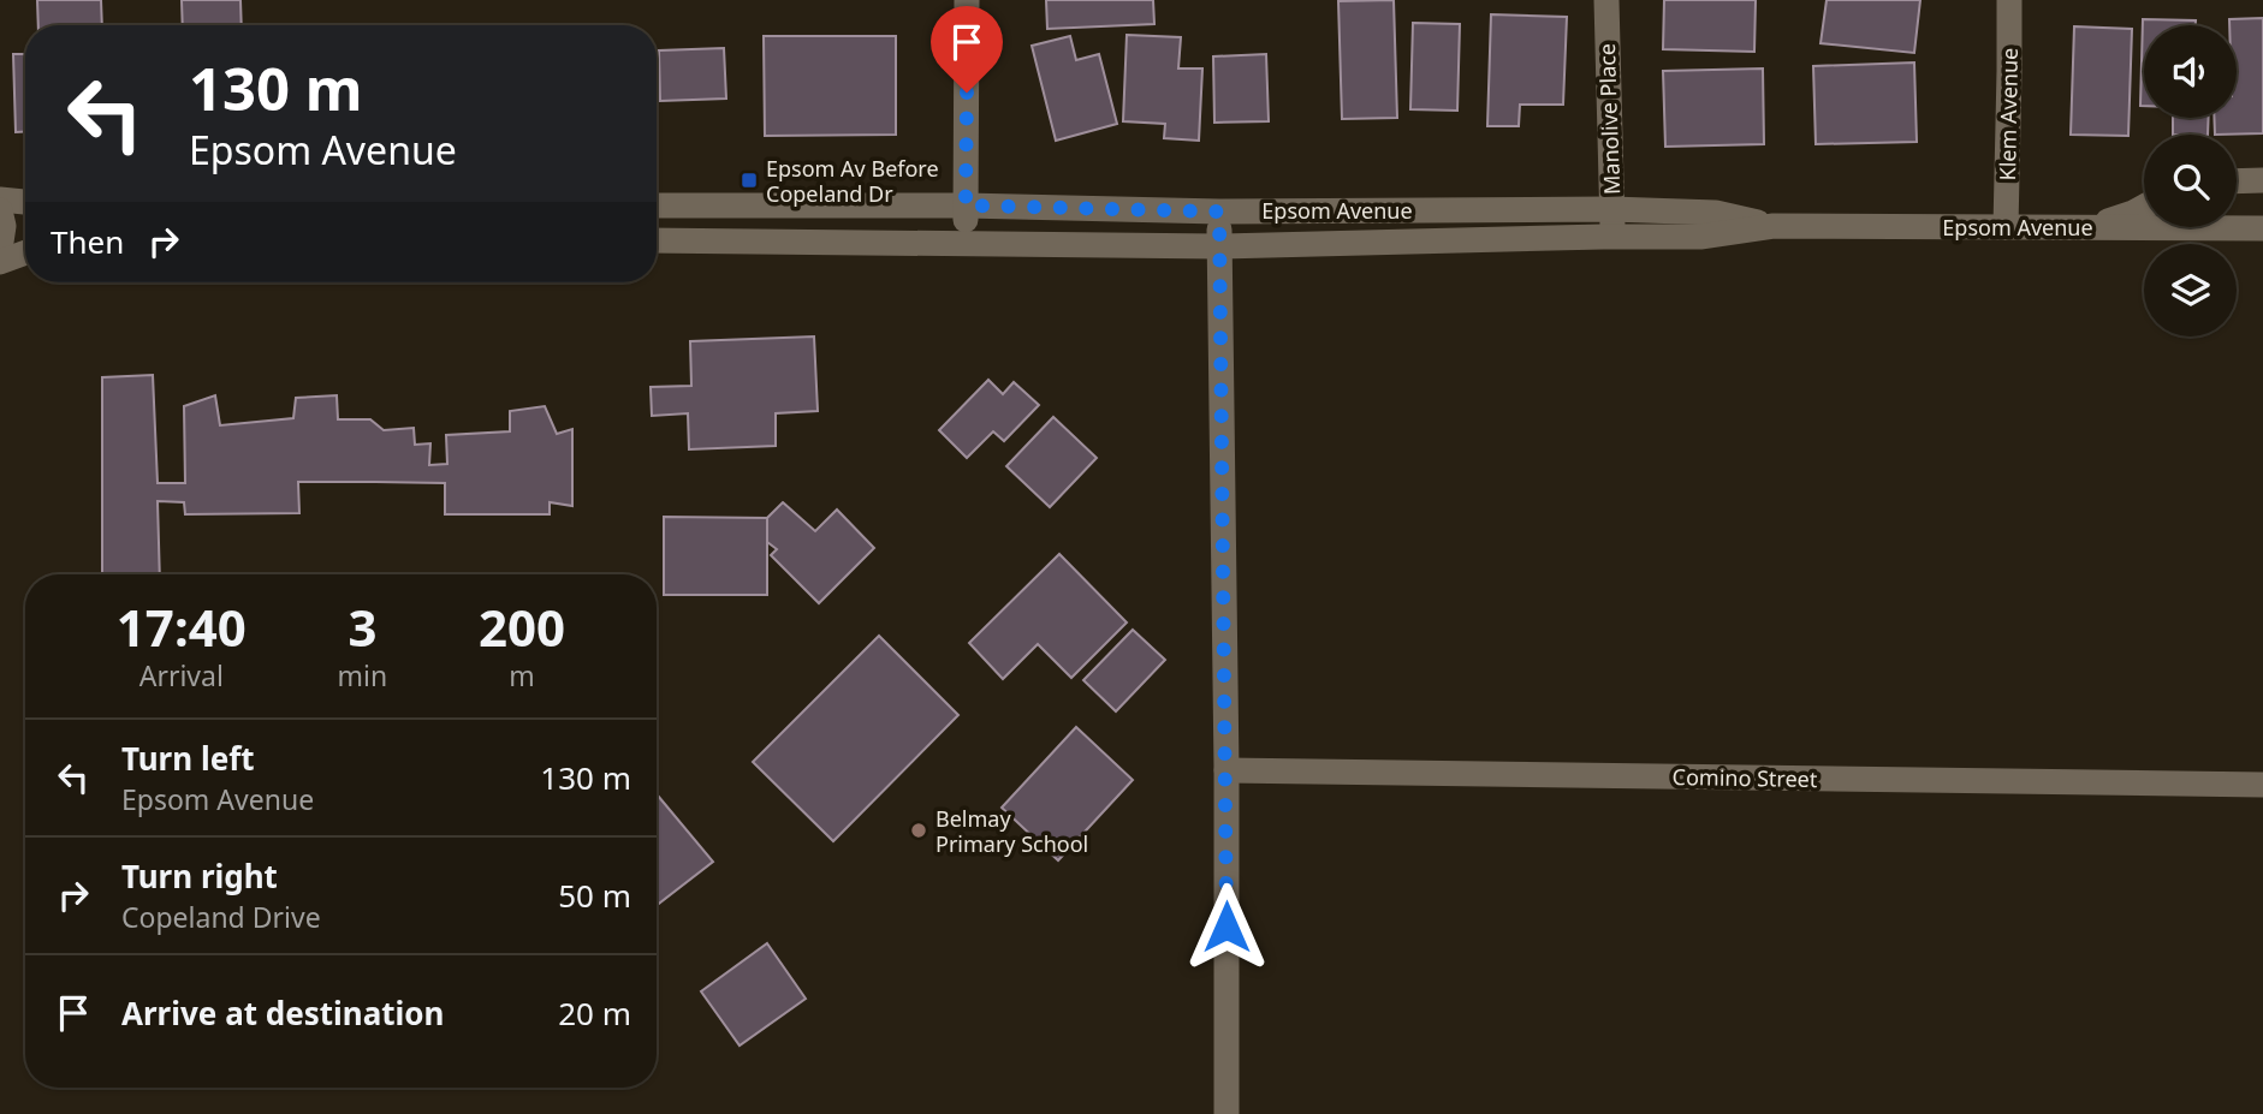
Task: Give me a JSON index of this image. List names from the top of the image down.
{
  "streets": {
    "street": [
      "Klem Avenue",
      "Manolive Place",
      "Epsom Avenue",
      "Comino Street"
    ]
  },
  "crossings": [
    ["Klem Avenue", "Epsom Avenue"],
    ["Manolive Place", "Epsom Avenue"]
  ],
  "places": {
    "transit": ["Epsom Av Before Copeland Dr"],
    "other": ["Belmay Primary School"]
  },
  "page": {
    "turn": ["130 m", "Epsom Avenue"],
    "then": "Then",
    "eta": [
      "17:40",
      "Arrival",
      "3",
      "min",
      "200",
      "m"
    ],
    "list": [
      {
        "name": "Turn left",
        "note": "Epsom Avenue",
        "value": "130 m"
      },
      {
        "name": "Turn right",
        "note": "Copeland Drive",
        "value": "50 m"
      },
      {
        "name": "Arrive at destination",
        "value": "20 m"
      }
    ]
  }
}
